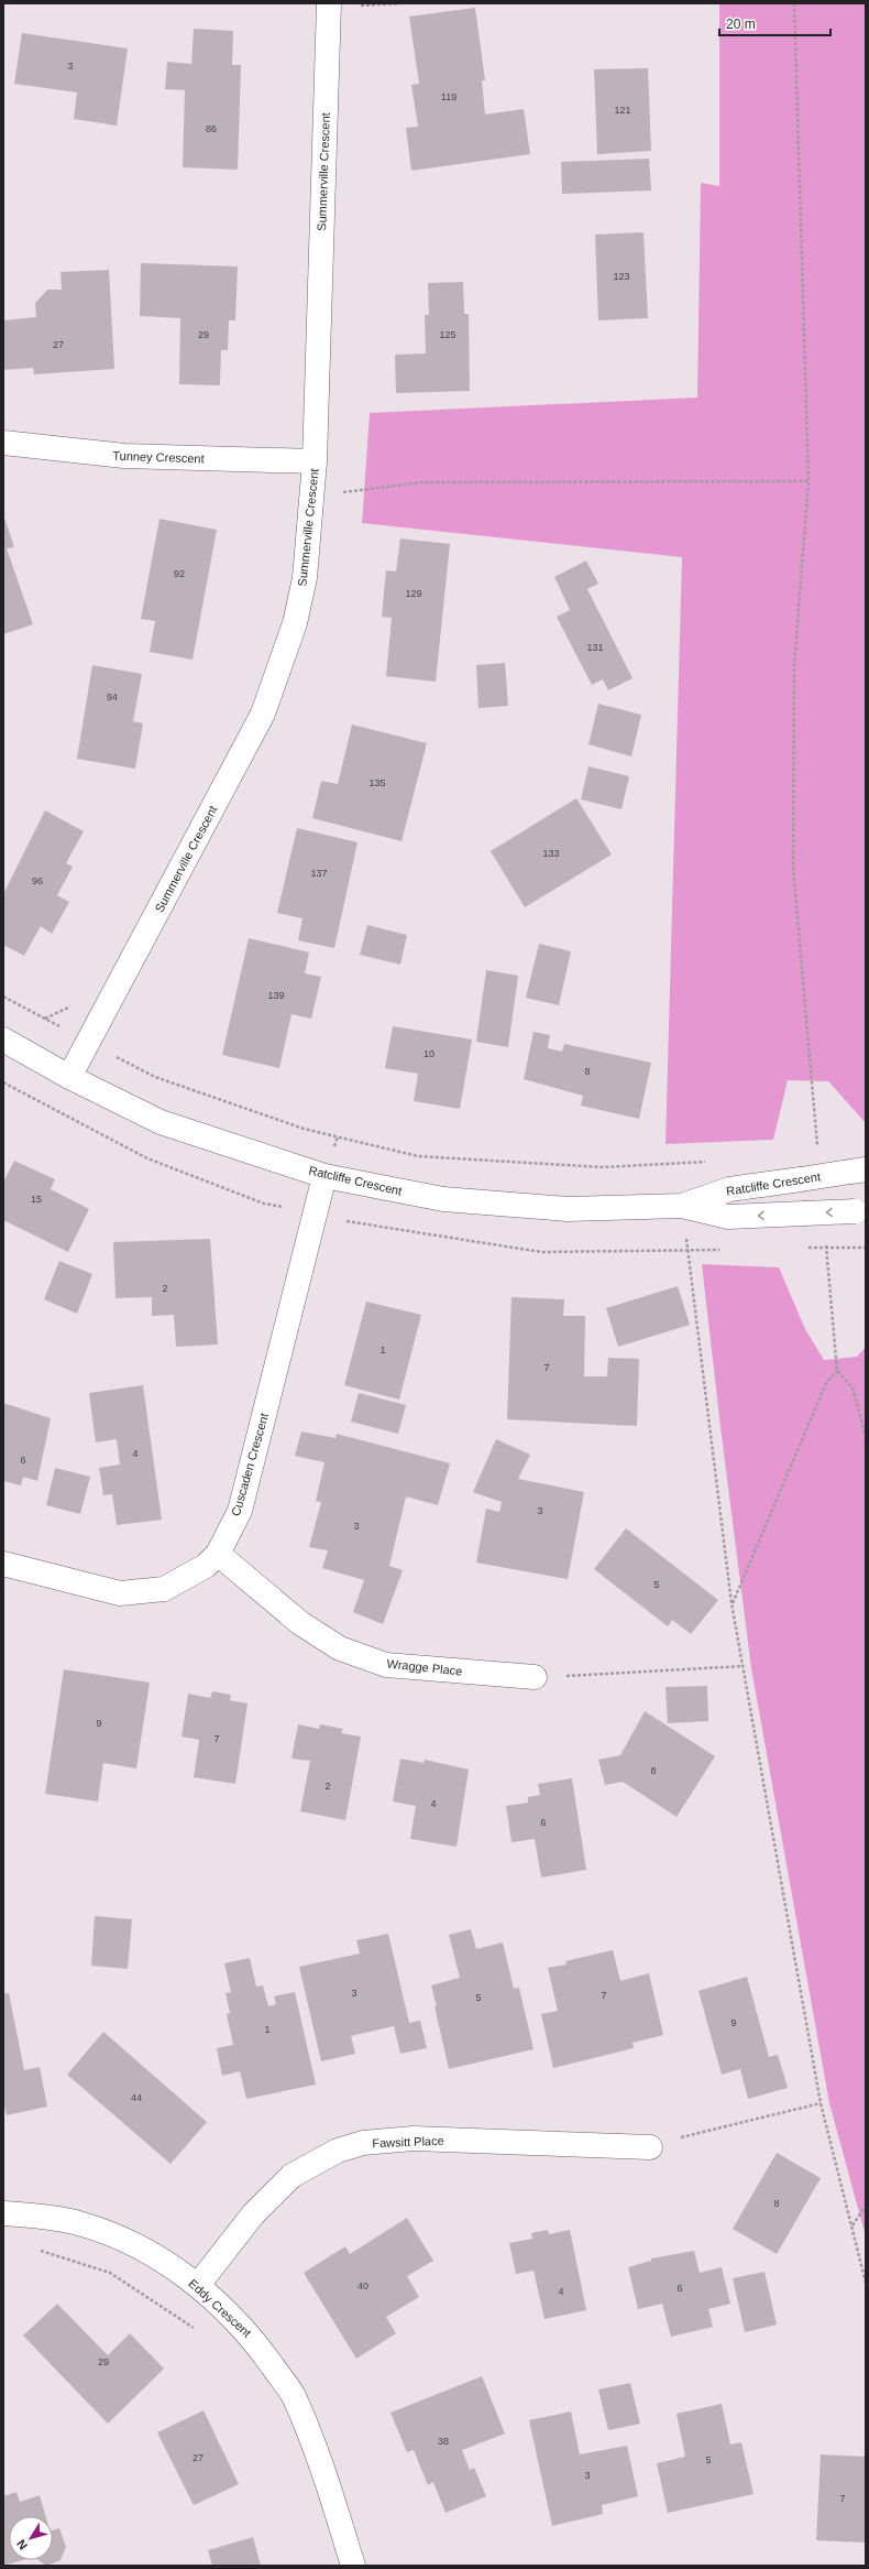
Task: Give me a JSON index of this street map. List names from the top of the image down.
{
  "streets": {
    "street": [
      "Summerville Crescent",
      "Tunney Crescent",
      "Ratcliffe Crescent",
      "Cuscaden Crescent",
      "Wragge Place",
      "Fawsitt Place",
      "Eddy Crescent"
    ]
  },
  "crossings": [
    ["Summerville Crescent", "Tunney Crescent"],
    ["Summerville Crescent", "Ratcliffe Crescent"],
    ["Ratcliffe Crescent", "Cuscaden Crescent"],
    ["Cuscaden Crescent", "Wragge Place"],
    ["Fawsitt Place", "Eddy Crescent"]
  ],
  "house_numbers": [
    "3",
    "119",
    "121",
    "86",
    "123",
    "29",
    "125",
    "27",
    "92",
    "129",
    "131",
    "94",
    "135",
    "133",
    "137",
    "96",
    "139",
    "10",
    "8",
    "15",
    "2",
    "1",
    "7",
    "4",
    "6",
    "3",
    "3",
    "5",
    "9",
    "7",
    "8",
    "2",
    "4",
    "6",
    "3",
    "7",
    "5",
    "9",
    "1",
    "44",
    "8",
    "40",
    "6",
    "4",
    "29",
    "38",
    "27",
    "5",
    "3",
    "7"
  ],
  "scale_bar": "20 m",
  "north": "bottom left"
}
